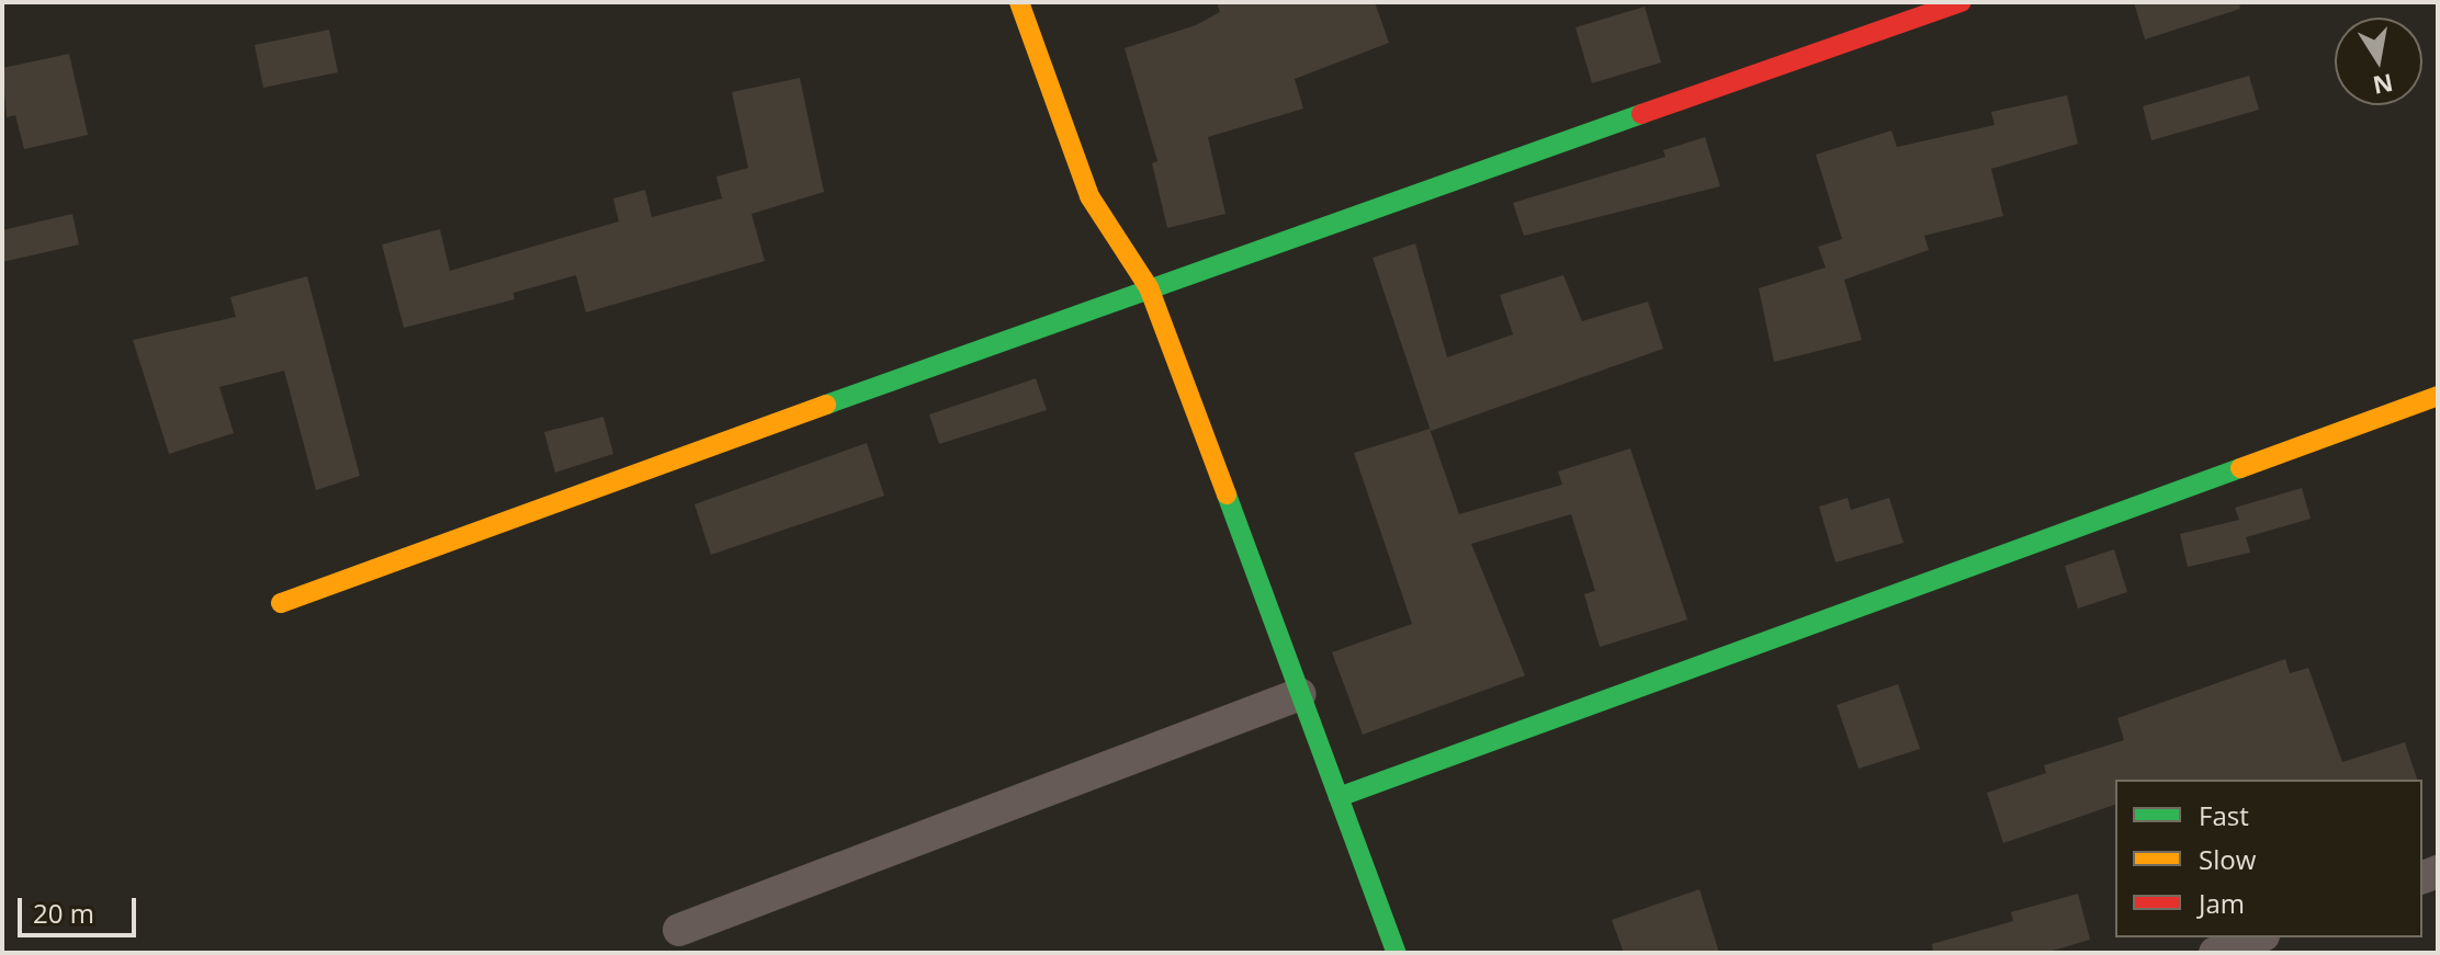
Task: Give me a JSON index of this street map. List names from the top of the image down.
{
  "legend": ["Fast", "Slow", "Jam"],
  "scale_bar": "20 m",
  "north": "bottom"
}
